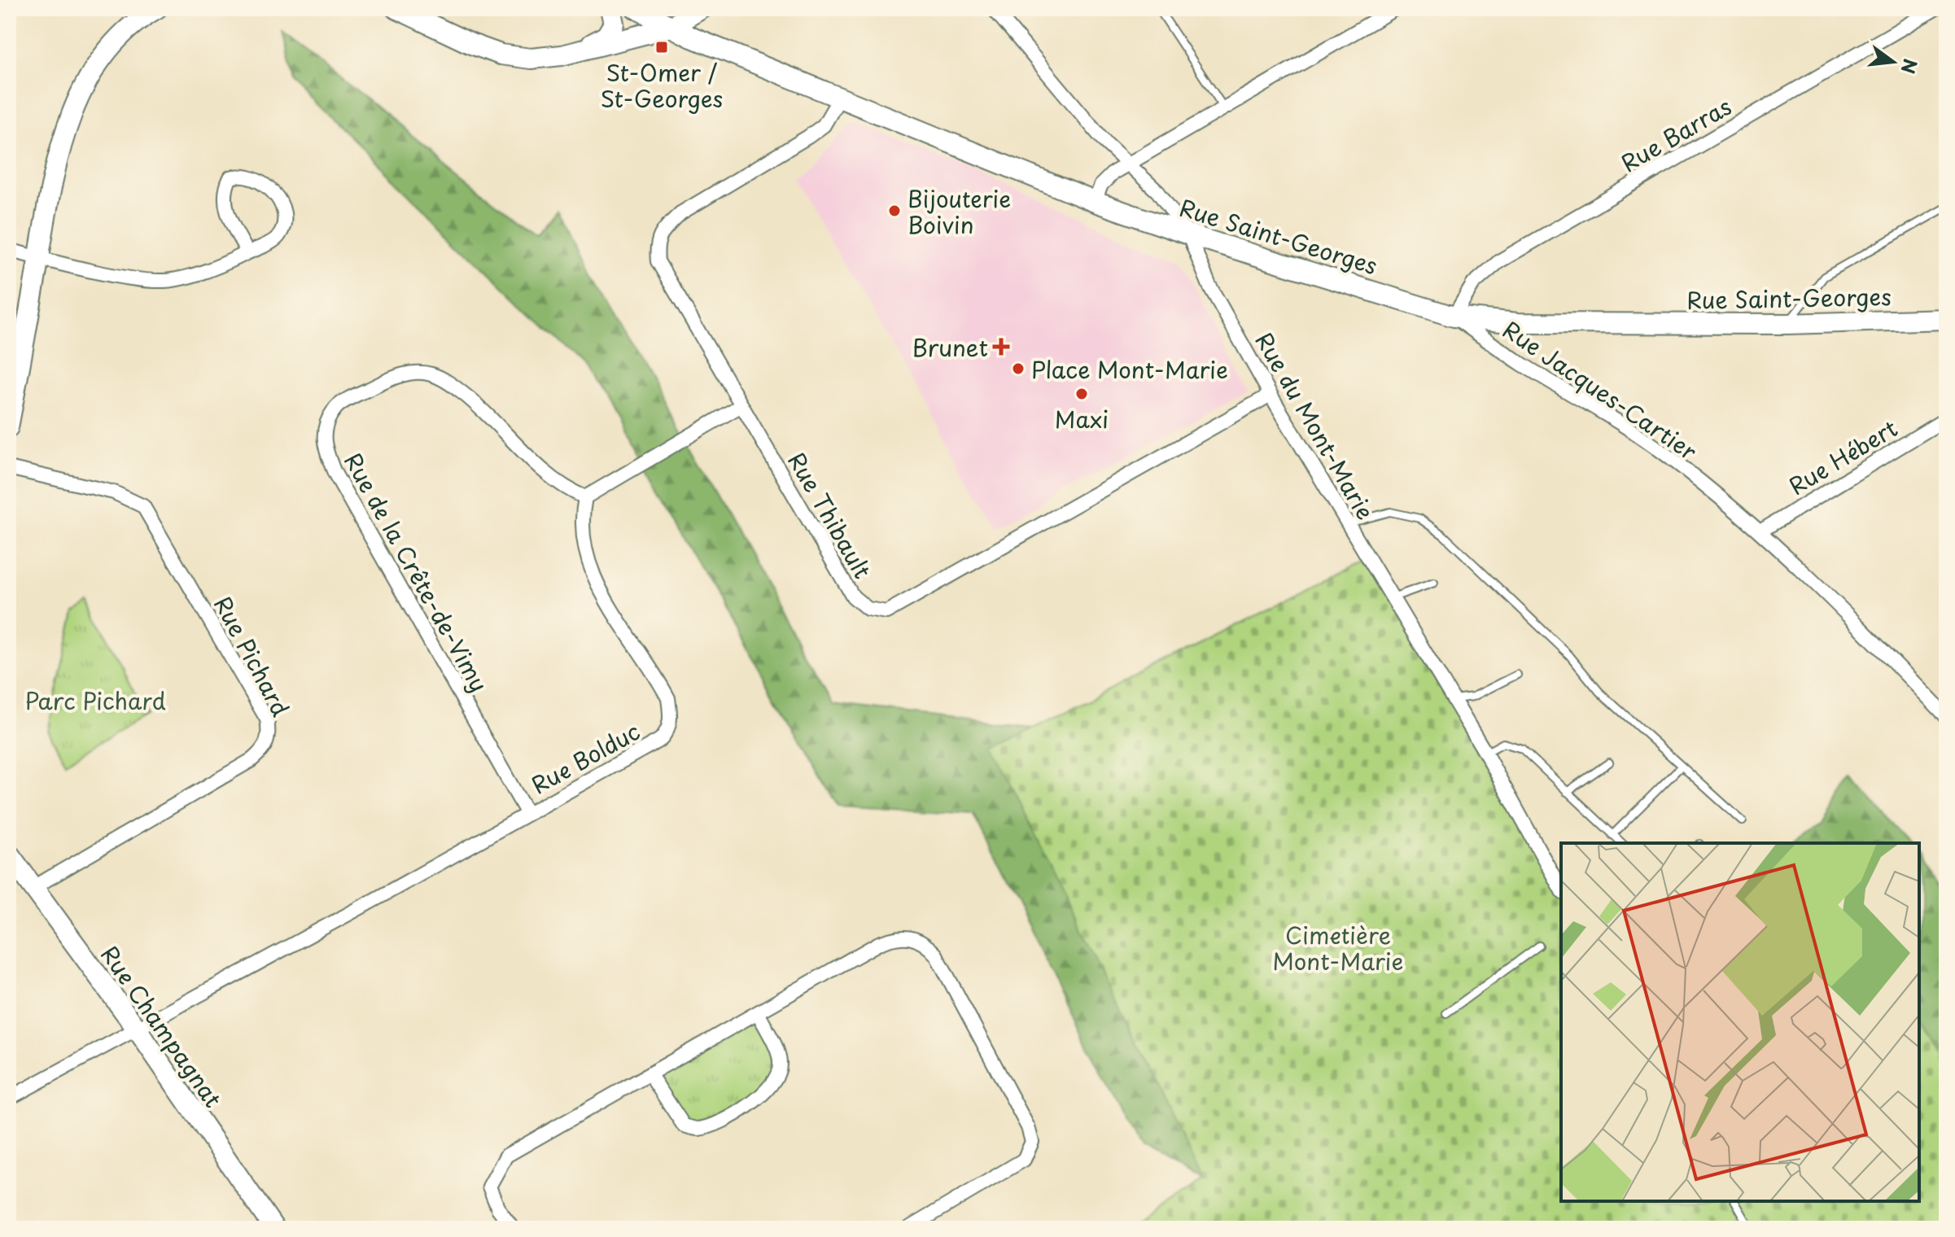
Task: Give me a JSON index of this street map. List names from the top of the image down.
{
  "streets": {
    "street": [
      "Rue Barras",
      "Rue Saint-Georges",
      "Rue Jacques-Cartier",
      "Rue du Mont-Marie",
      "Rue Hébert",
      "Rue Thibault",
      "Rue de la Crête-de-Vimy",
      "Rue Pichard",
      "Rue Bolduc",
      "Rue Champagnat"
    ]
  },
  "crossings": [
    ["Rue Barras", "Rue Saint-Georges"],
    ["Rue Barras", "Rue Jacques-Cartier"],
    ["Rue Saint-Georges", "Rue Jacques-Cartier"],
    ["Rue Saint-Georges", "Rue du Mont-Marie"],
    ["Rue Saint-Georges", "Rue Thibault"],
    ["Rue Jacques-Cartier", "Rue Hébert"],
    ["Rue du Mont-Marie", "Rue Thibault"],
    ["Rue de la Crête-de-Vimy", "Rue Bolduc"],
    ["Rue Pichard", "Rue Champagnat"],
    ["Rue Bolduc", "Rue Champagnat"]
  ],
  "parks": ["Parc Pichard", "Cimetière Mont-Marie"],
  "places": {
    "transit": ["St-Omer / St-Georges"],
    "other": ["Bijouterie Boivin", "Place Mont-Marie", "Maxi"],
    "health": ["Brunet"]
  },
  "north": "right"
}
